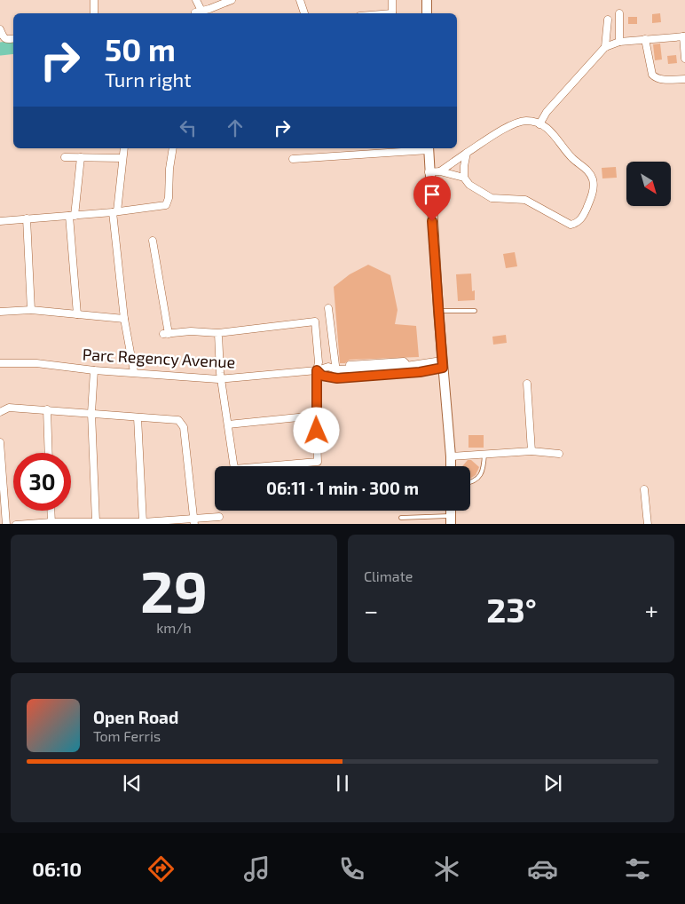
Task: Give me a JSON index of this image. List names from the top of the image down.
{
  "streets": {
    "street": ["Parc Regency Avenue"]
  },
  "north": "bottom right",
  "page": {
    "turn": ["50 m", "Turn right"],
    "limit": "30",
    "trip": "06:11 · 1 min · 300 m",
    "tile": [
      ["29", "km/h"],
      "Climate"
    ],
    "heat": ["−", "23°", "+"],
    "song": ["Open Road", "Tom Ferris"],
    "tabs": "06:10"
  }
}
